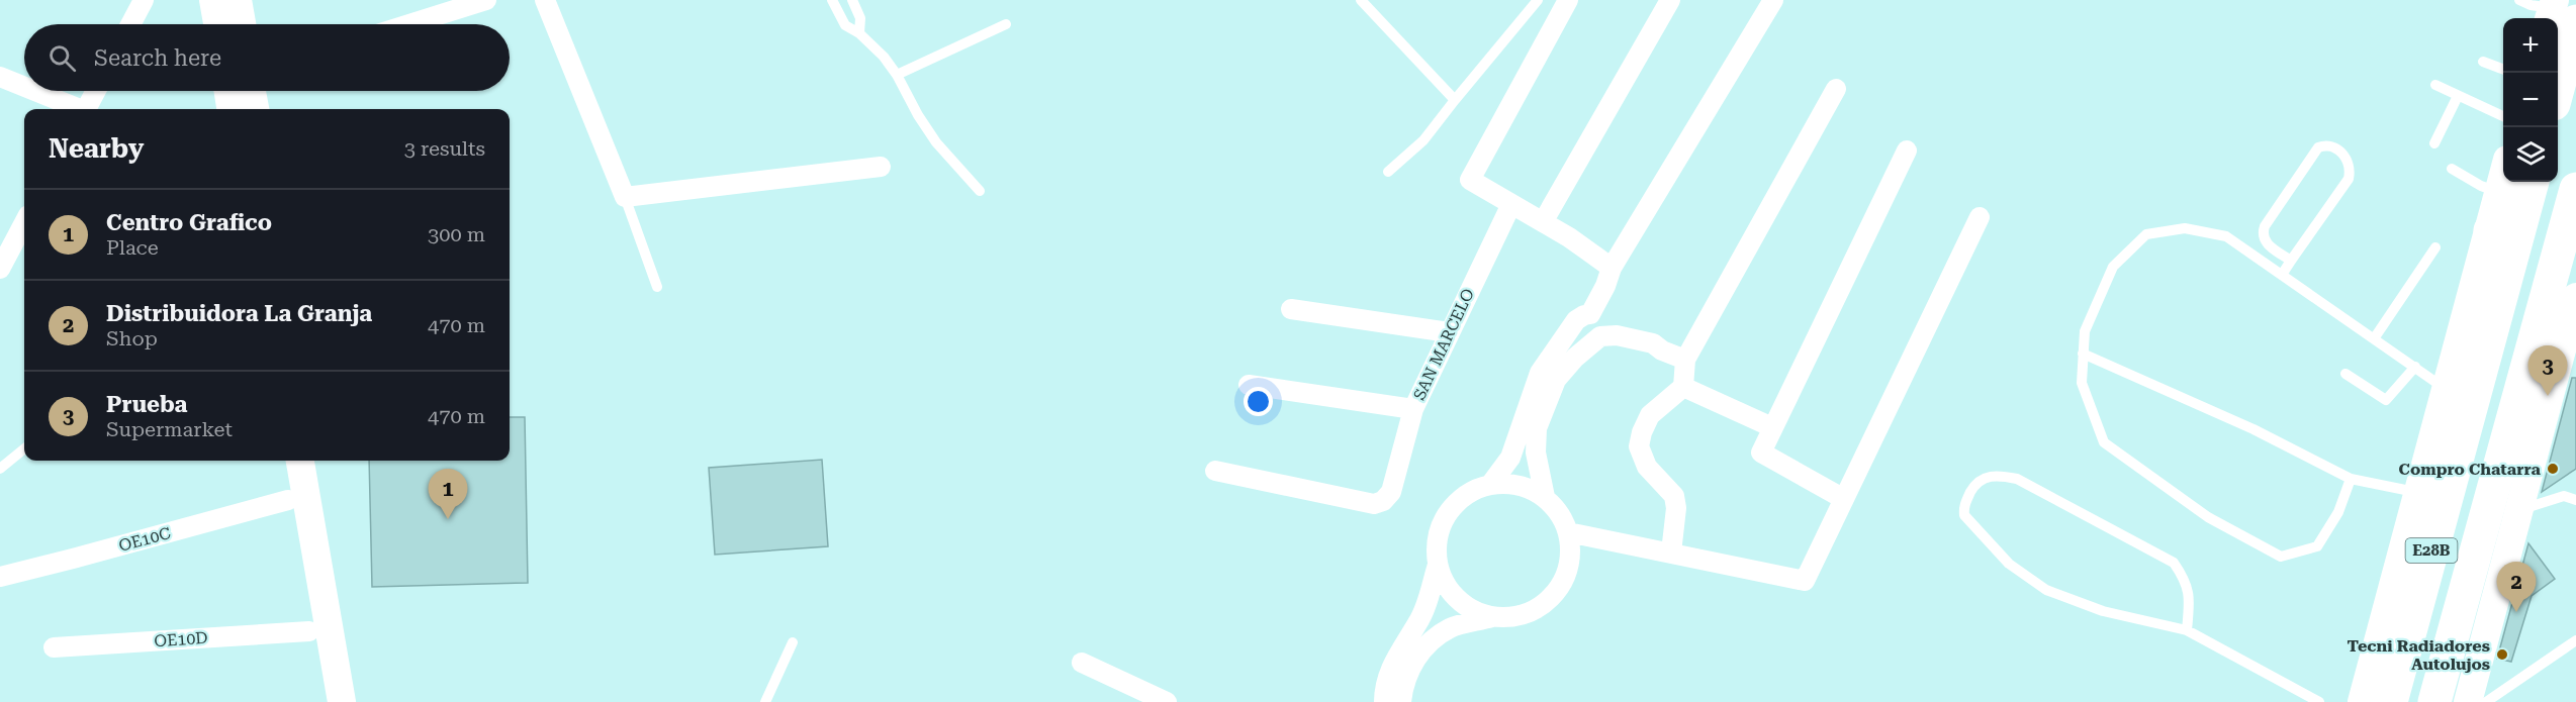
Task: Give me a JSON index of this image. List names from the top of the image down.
{
  "streets": {
    "highway": ["E28B"],
    "street": ["SAN MARCELO", "OE10C", "OE10D"]
  },
  "places": ["Compro Chatarra", "Tecni Radiadores Autolujos"],
  "page": {
    "map_buttons": ["+", "−"],
    "search": "Search here",
    "heading": ["Nearby", "3 results"],
    "list": [
      {
        "mark": "1",
        "name": "Centro Grafico",
        "note": "Place",
        "value": "300 m"
      },
      {
        "mark": "2",
        "name": "Distribuidora La Granja",
        "note": "Shop",
        "value": "470 m"
      },
      {
        "mark": "3",
        "name": "Prueba",
        "note": "Supermarket",
        "value": "470 m"
      }
    ],
    "pins": ["3", "1", "2"]
  }
}
